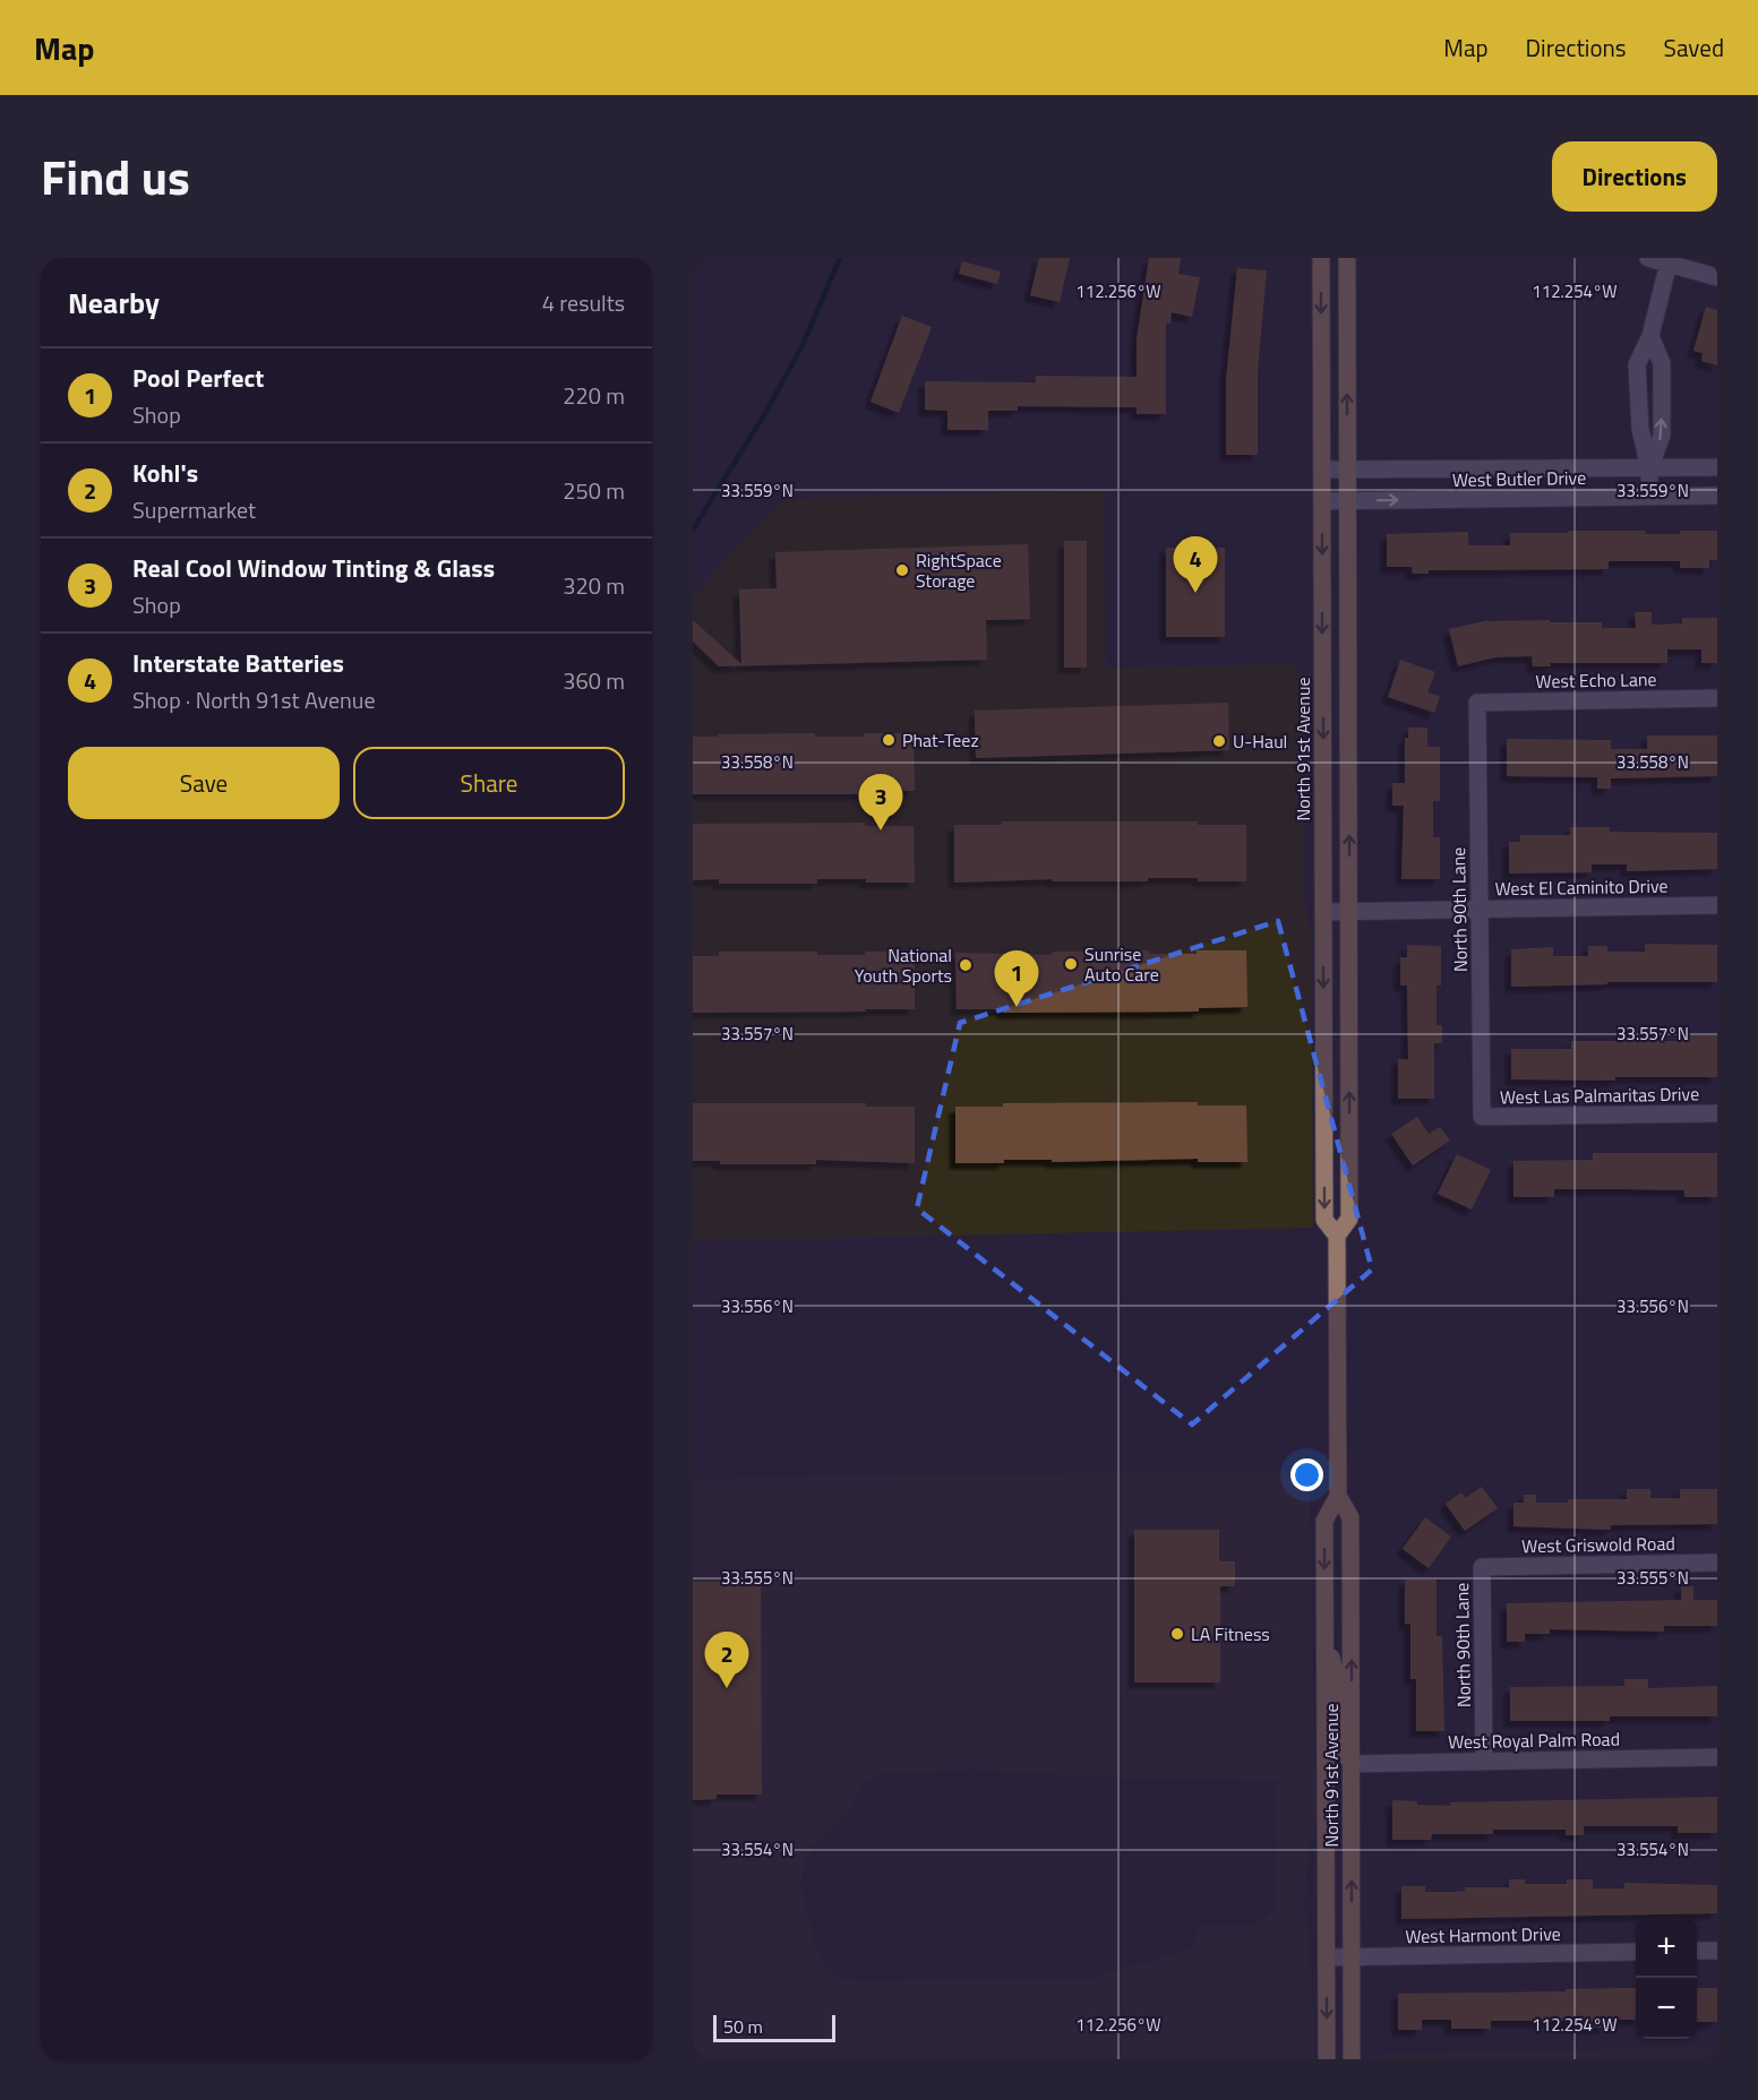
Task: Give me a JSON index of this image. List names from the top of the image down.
{
  "streets": {
    "main road": ["North 91st Avenue"],
    "street": [
      "West Butler Drive",
      "West Echo Lane",
      "West El Caminito Drive",
      "North 90th Lane",
      "West Las Palmaritas Drive",
      "West Griswold Road",
      "West Royal Palm Road",
      "West Harmont Drive"
    ]
  },
  "crossings": [
    ["West Butler Drive", "North 91st Avenue"],
    ["West Echo Lane", "North 90th Lane"],
    ["North 91st Avenue", "West El Caminito Drive"],
    ["North 91st Avenue", "West Royal Palm Road"],
    ["North 91st Avenue", "West Harmont Drive"],
    ["West El Caminito Drive", "North 90th Lane"],
    ["North 90th Lane", "West Las Palmaritas Drive"],
    ["North 90th Lane", "West Griswold Road"],
    ["North 90th Lane", "West Royal Palm Road"]
  ],
  "places": [
    "RightSpace Storage",
    "Phat-Teez",
    "U-Haul",
    "Sunrise Auto Care",
    "National Youth Sports",
    "LA Fitness"
  ],
  "scale_bar": "50 m",
  "page": {
    "header": "Map",
    "nav": ["Map", "Directions", "Saved"],
    "title": "Find us",
    "buttons": [
      "Directions",
      ["Save", "Share"]
    ],
    "heading": ["Nearby", "4 results"],
    "list": [
      {
        "mark": "1",
        "name": "Pool Perfect",
        "note": "Shop",
        "value": "220 m"
      },
      {
        "mark": "2",
        "name": "Kohl's",
        "note": "Supermarket",
        "value": "250 m"
      },
      {
        "mark": "3",
        "name": "Real Cool Window Tinting & Glass",
        "note": "Shop",
        "value": "320 m"
      },
      {
        "mark": "4",
        "name": "Interstate Batteries",
        "note": "Shop · North 91st Avenue",
        "value": "360 m"
      }
    ],
    "pins": [
      "4",
      "3",
      "1",
      "2"
    ],
    "map_buttons": ["+", "−"],
    "scale": "50 m"
  },
  "coordinates": [
    "112.256°W",
    "112.254°W",
    "33.559°N",
    "33.558°N",
    "33.557°N",
    "33.556°N",
    "33.555°N",
    "33.554°N"
  ]
}
